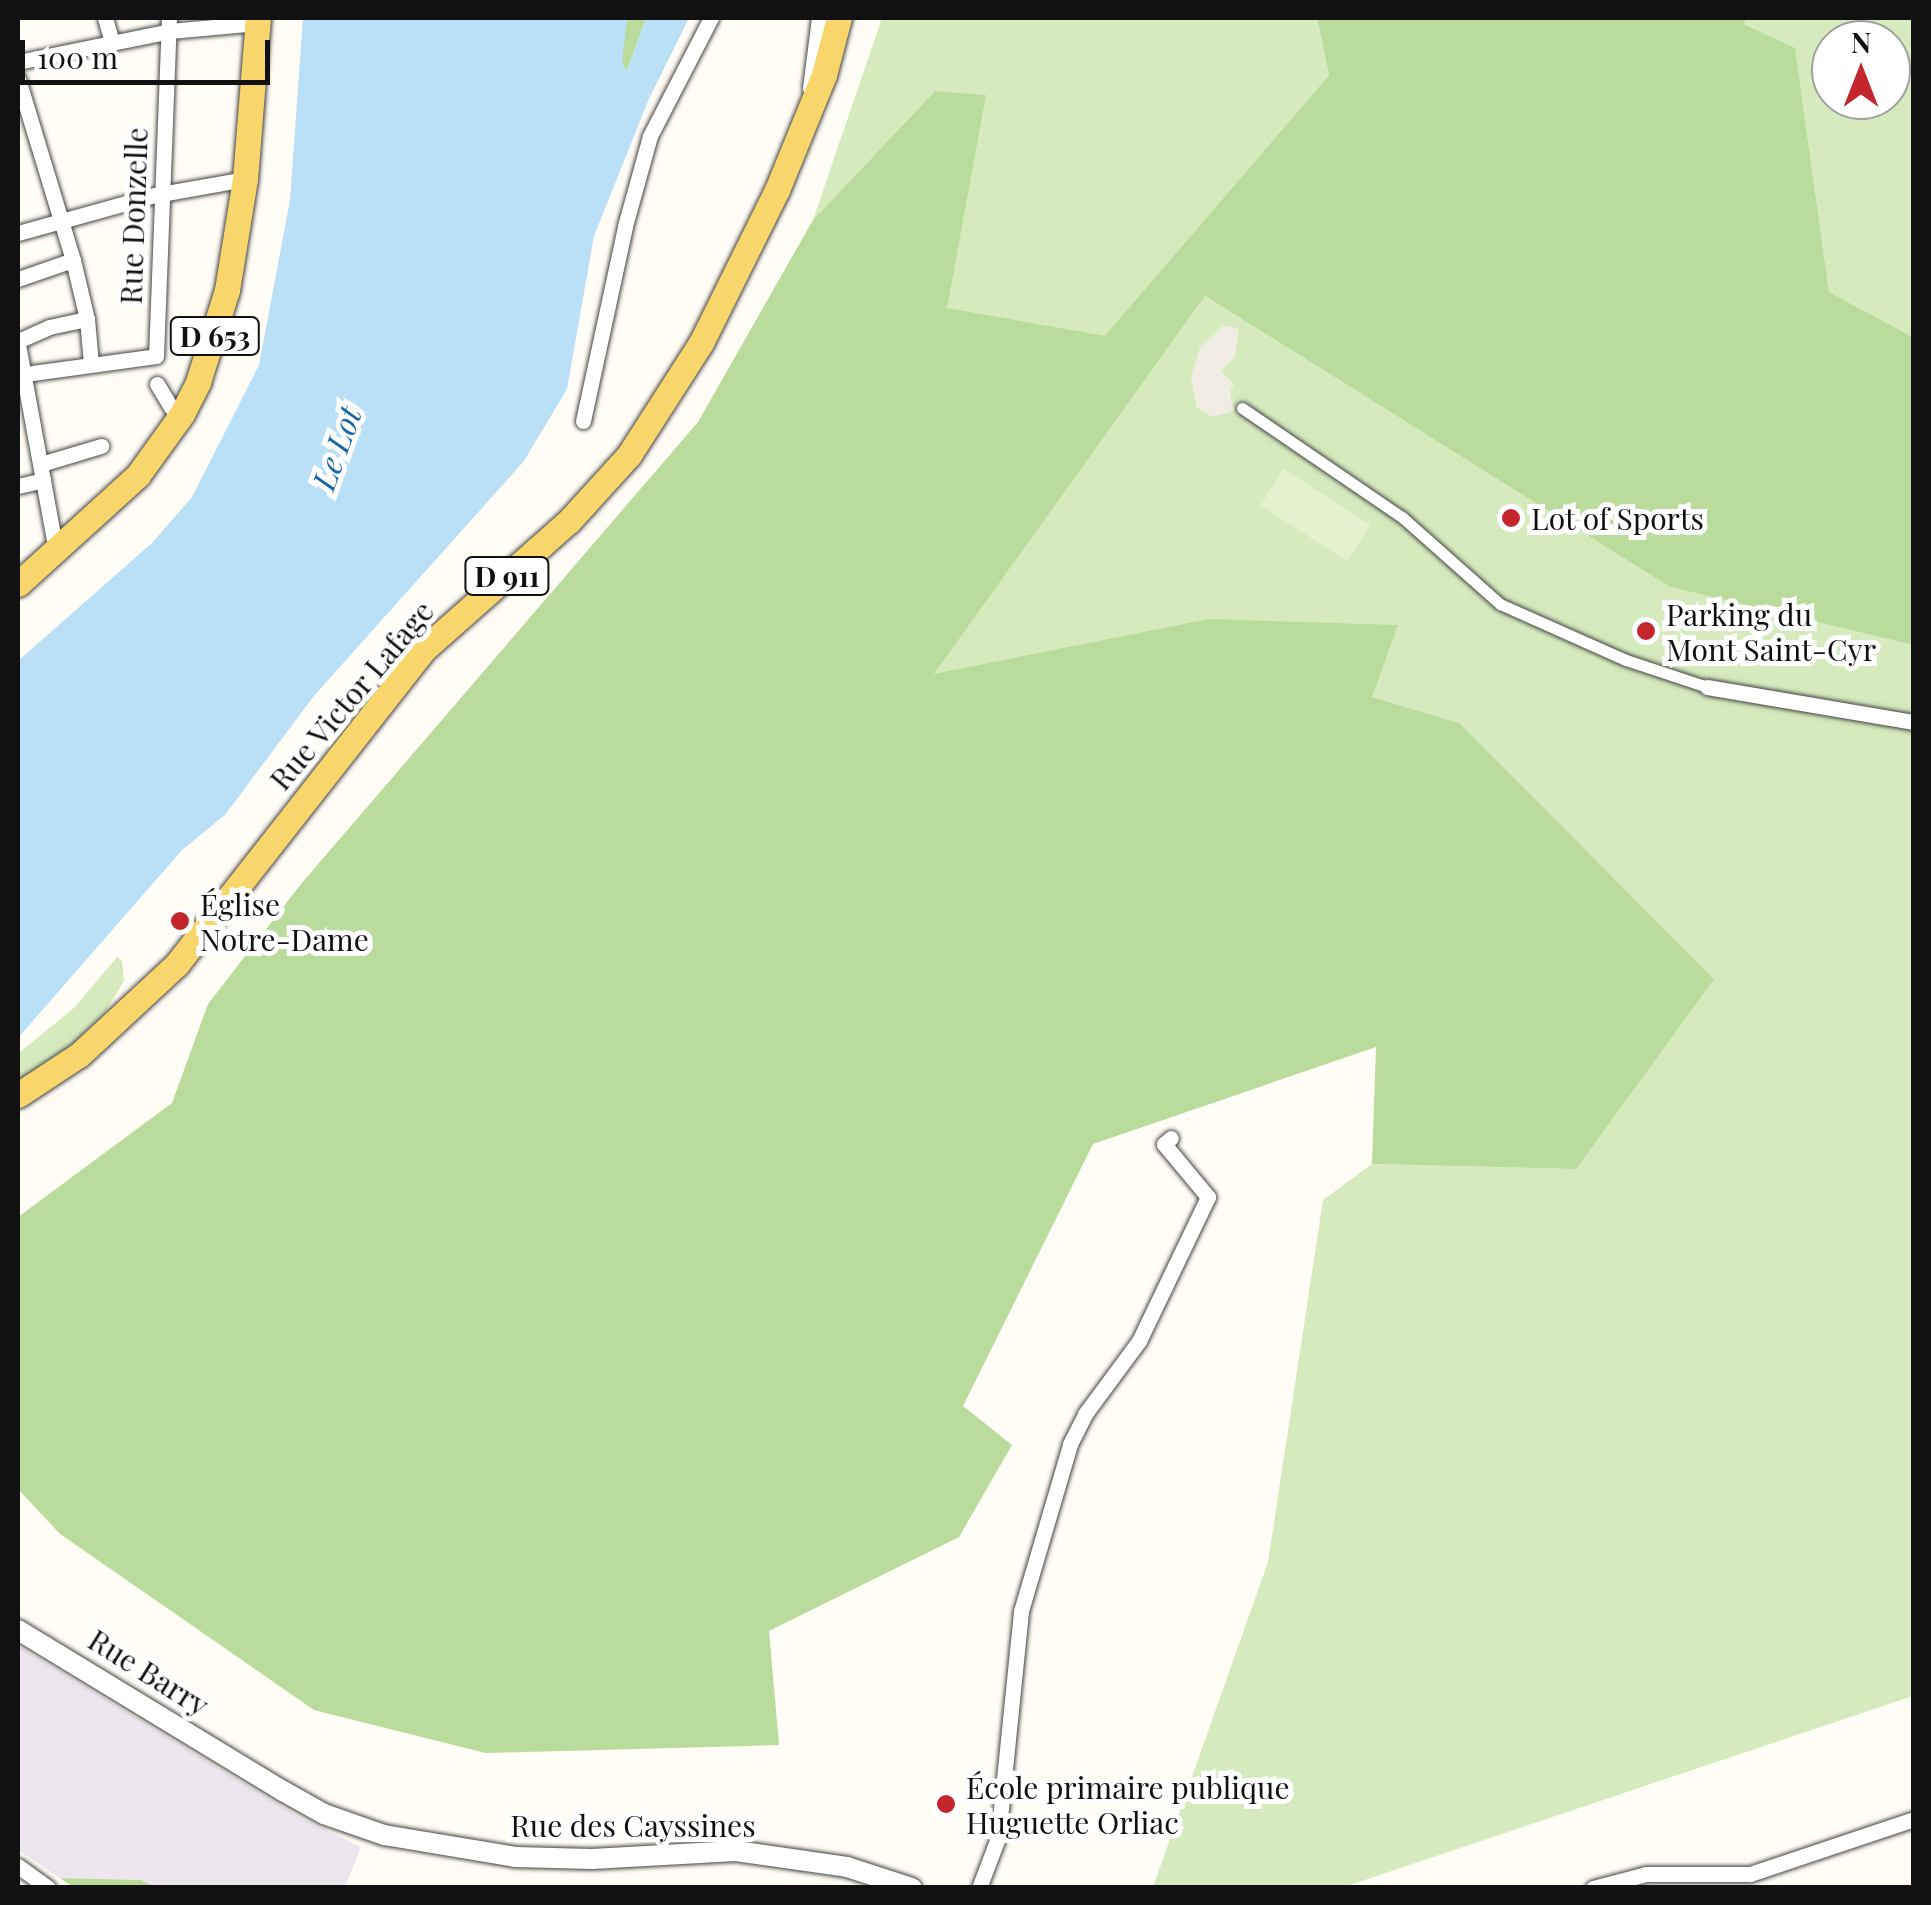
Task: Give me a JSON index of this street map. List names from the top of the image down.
{
  "streets": {
    "main road": ["D 653", "D 911", "Rue Victor Lafage"],
    "street": ["Rue Donzelle", "Rue Barry", "Rue des Cayssines"]
  },
  "crossings": [
    ["Rue Barry", "Rue des Cayssines"]
  ],
  "water": ["Le Lot"],
  "places": [
    "Lot of Sports",
    "Parking du Mont Saint-Cyr",
    "Église Notre-Dame",
    "École primaire publique Huguette Orliac"
  ],
  "scale_bar": "100 m",
  "north": "top"
}
